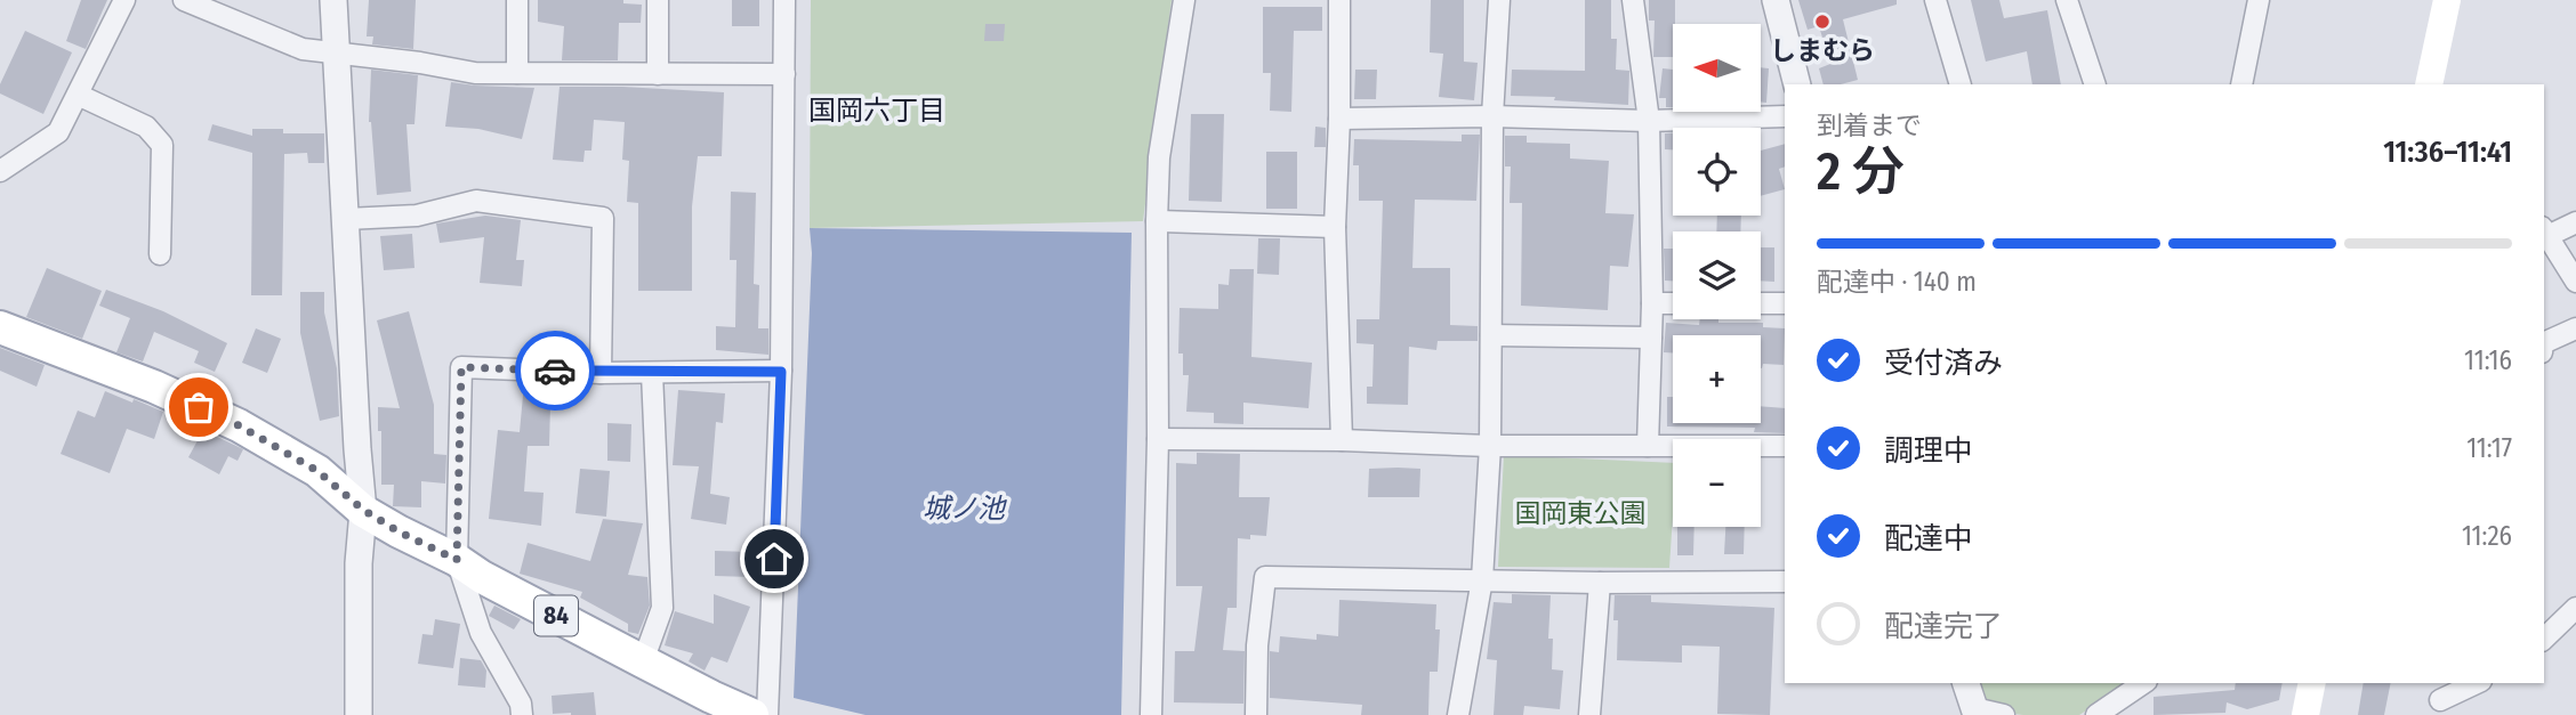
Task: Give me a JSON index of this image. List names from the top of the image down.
{
  "streets": {
    "main road": ["84"]
  },
  "districts": ["国岡六丁目"],
  "water": ["城ノ池"],
  "parks": ["国岡東公園"],
  "places": ["しまむら"],
  "north": "left",
  "page": {
    "map_buttons": ["+", "−"],
    "heading": ["2 分", "到着まで", "11:36–11:41"],
    "bar": "配達中 · 140 m",
    "list": [
      ["受付済み", "11:16"],
      ["調理中", "11:17"],
      ["配達中", "11:26"],
      "配達完了"
    ]
  }
}
